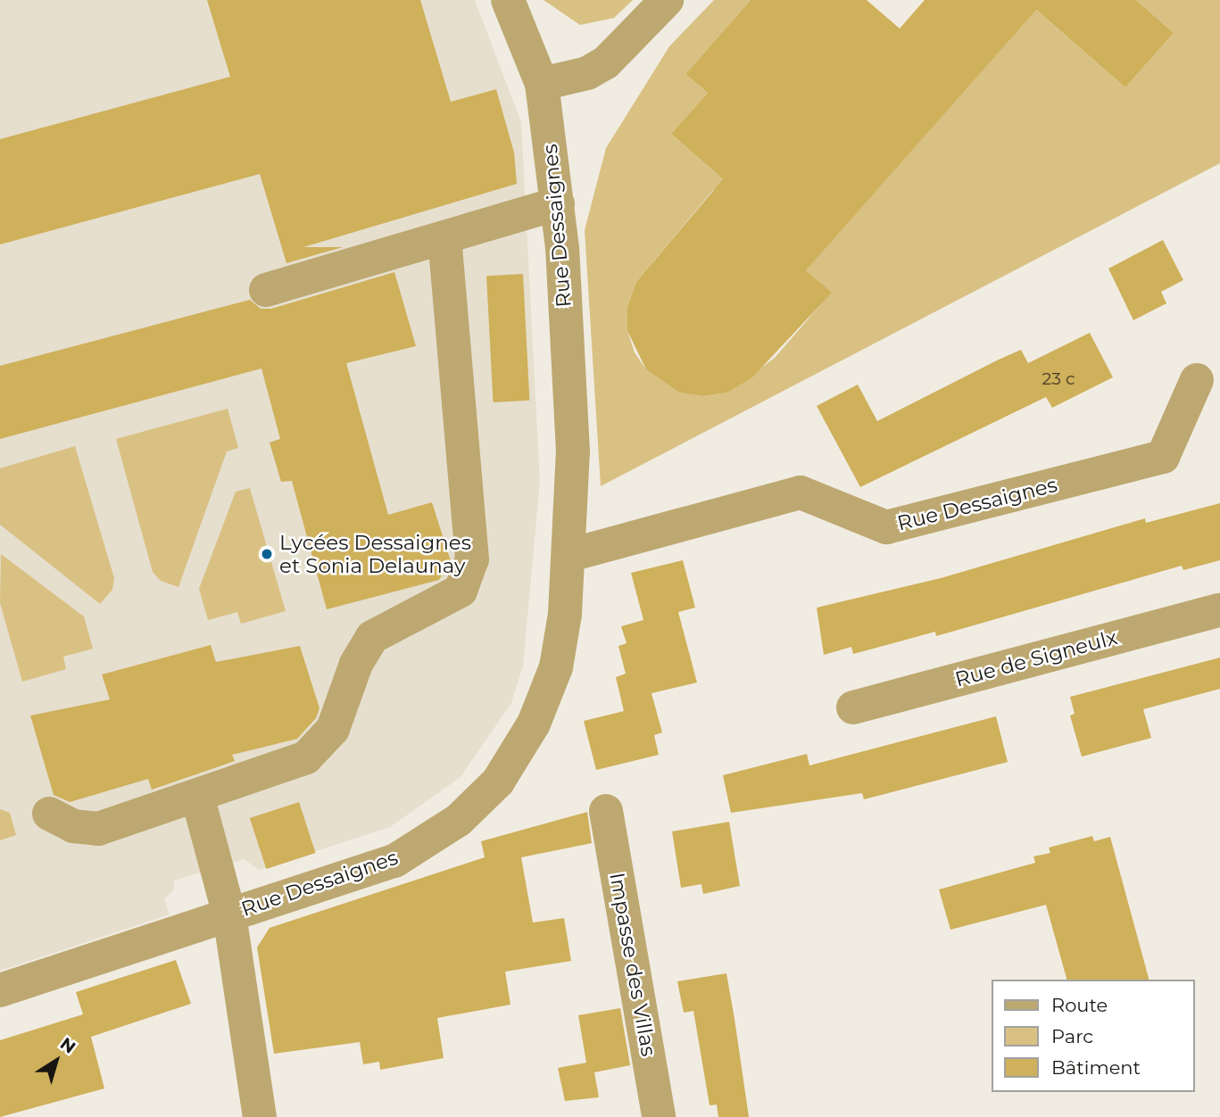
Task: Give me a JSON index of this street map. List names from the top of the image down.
{
  "streets": {
    "street": ["Rue Dessaignes", "Rue de Signeulx", "Impasse des Villas"]
  },
  "places": ["Lycées Dessaignes et Sonia Delaunay"],
  "house_numbers": ["23 c"],
  "legend": ["Route", "Parc", "Bâtiment"],
  "north": "top right"
}
